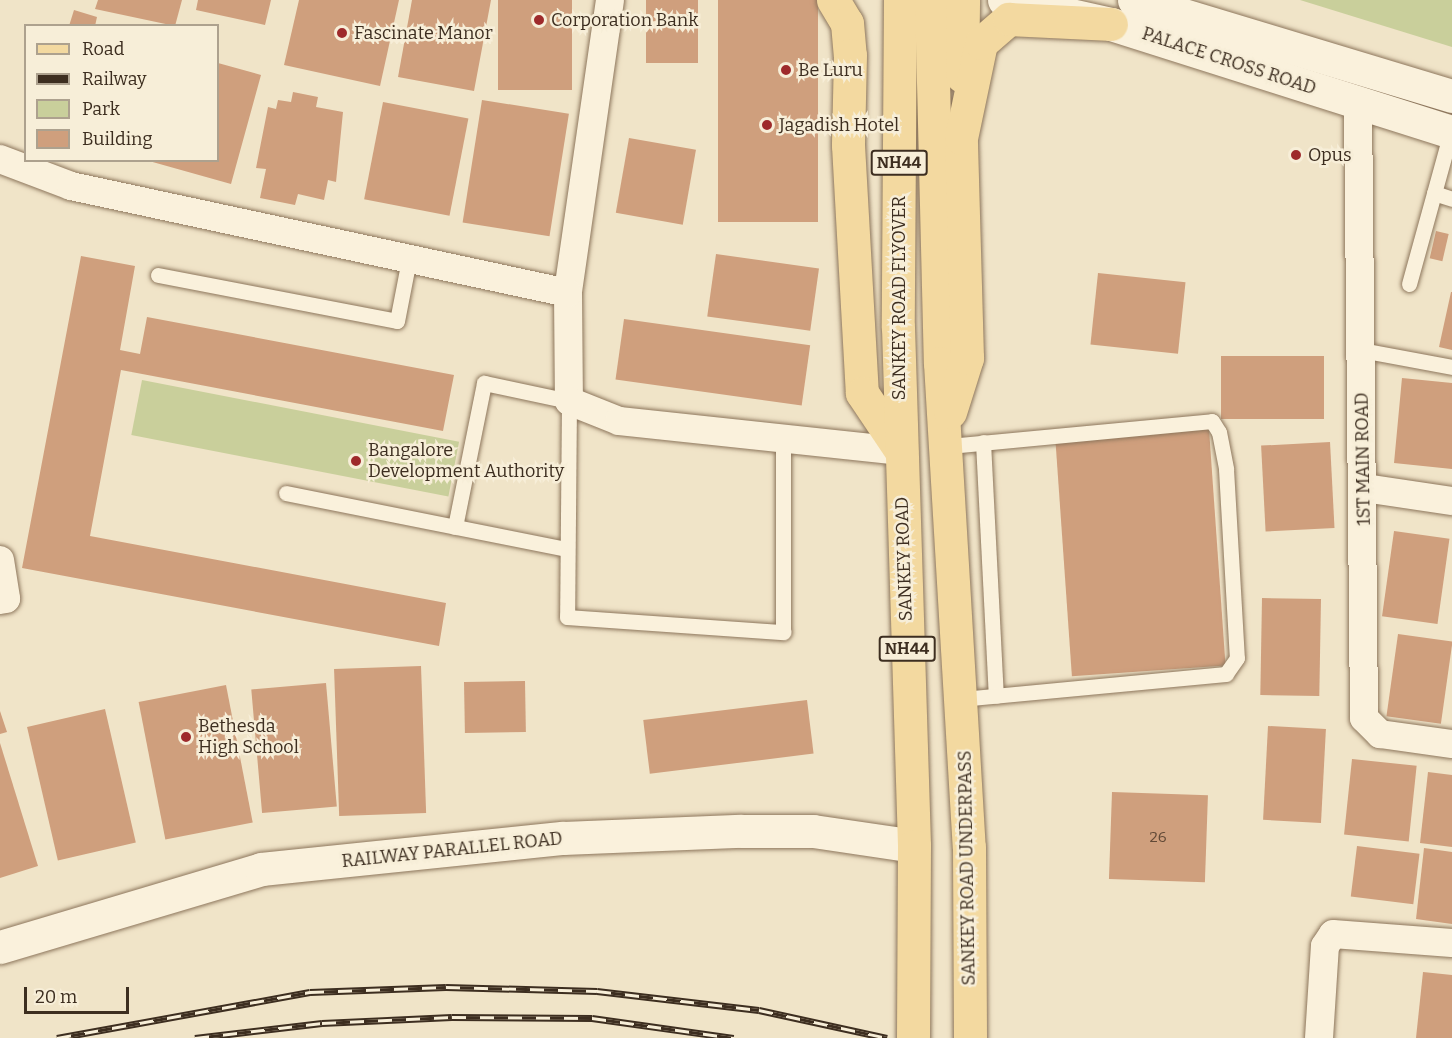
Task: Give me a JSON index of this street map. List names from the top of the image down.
{
  "streets": {
    "main road": [
      "NH44",
      "SANKEY ROAD FLYOVER",
      "SANKEY ROAD",
      "SANKEY ROAD UNDERPASS"
    ],
    "street": ["PALACE CROSS ROAD", "1ST MAIN ROAD", "RAILWAY PARALLEL ROAD"]
  },
  "crossings": [
    ["PALACE CROSS ROAD", "1ST MAIN ROAD"],
    ["NH44", "SANKEY ROAD FLYOVER"],
    ["NH44", "SANKEY ROAD"],
    ["NH44", "RAILWAY PARALLEL ROAD"],
    ["NH44", "SANKEY ROAD UNDERPASS"],
    ["SANKEY ROAD FLYOVER", "SANKEY ROAD"],
    ["SANKEY ROAD", "RAILWAY PARALLEL ROAD"]
  ],
  "places": [
    "Corporation Bank",
    "Fascinate Manor",
    "Be Luru",
    "Jagadish Hotel",
    "Opus",
    "Bangalore Development Authority",
    "Bethesda High School"
  ],
  "house_numbers": ["26"],
  "legend": [
    "Road",
    "Railway",
    "Park",
    "Building"
  ],
  "scale_bar": "20 m"
}
